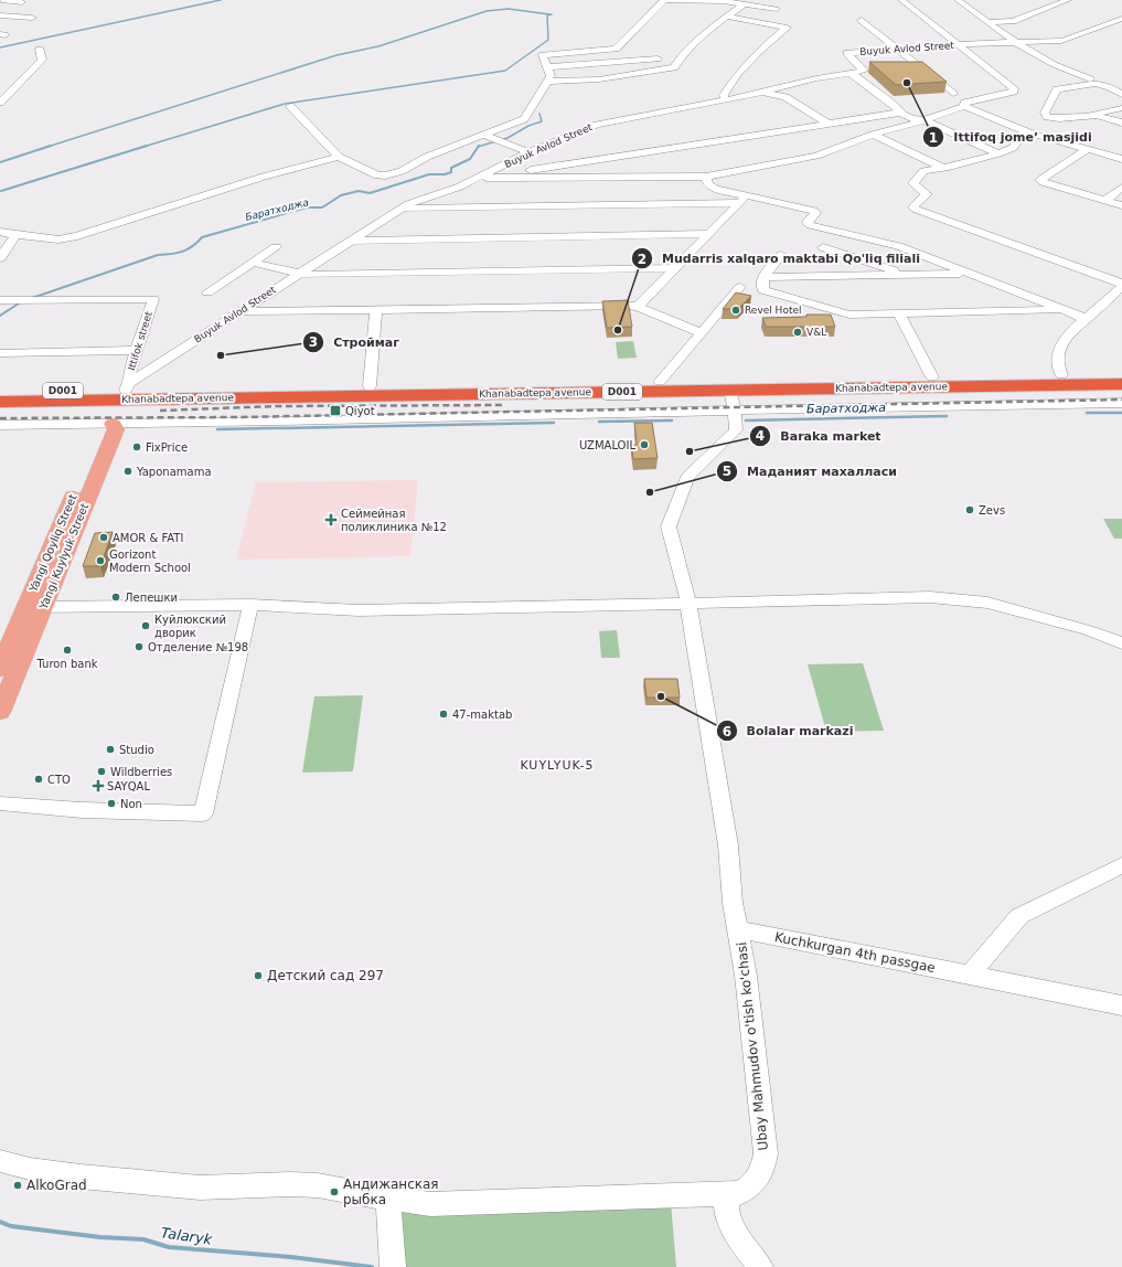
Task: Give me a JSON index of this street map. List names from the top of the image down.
{
  "streets": {
    "highway": ["Khanabadtepa avenue", "D001"],
    "main road": ["Yangi Kuylyuk Street"],
    "street": [
      "Buyuk Avlod Street",
      "Ittifok street",
      "Kuchkurgan 4th passgae",
      "Ubay Mahmudov o'tish ko'chasi"
    ]
  },
  "crossings": [
    ["Buyuk Avlod Street", "Ittifok street"],
    ["Buyuk Avlod Street", "Khanabadtepa avenue"],
    ["Buyuk Avlod Street", "Yangi Kuylyuk Street"],
    ["Ittifok street", "Khanabadtepa avenue"],
    ["Ittifok street", "Yangi Kuylyuk Street"],
    ["Khanabadtepa avenue", "Yangi Kuylyuk Street"],
    ["Khanabadtepa avenue", "Ubay Mahmudov o'tish ko'chasi"],
    ["Kuchkurgan 4th passgae", "Ubay Mahmudov o'tish ko'chasi"]
  ],
  "districts": ["KUYLYUK-5"],
  "water": ["Баратходжа", "Talaryk"],
  "places": {
    "other": [
      "Ittifoq jome’ masjidi",
      "Revel Hotel",
      "Mudarris xalqaro maktabi Qo'liq filiali",
      "V&L",
      "Строймаг",
      "UZMALOIL",
      "FixPrice",
      "Baraka market",
      "Yaponamama",
      "Маданият махалласи",
      "Zevs",
      "AMOR & FATI",
      "Gorizont Modern School",
      "Лепешки",
      "Куйлюкский дворик",
      "Отделение №198",
      "Turon bank",
      "Bolalar markazi",
      "47-maktab",
      "Studio",
      "Wildberries",
      "CTO",
      "Non",
      "Детский сад 297",
      "AlkoGrad",
      "Андижанская рыбка"
    ],
    "transit": ["Qiyot"],
    "health": ["Сеймейная поликлиника №12", "SAYQAL"]
  }
}
